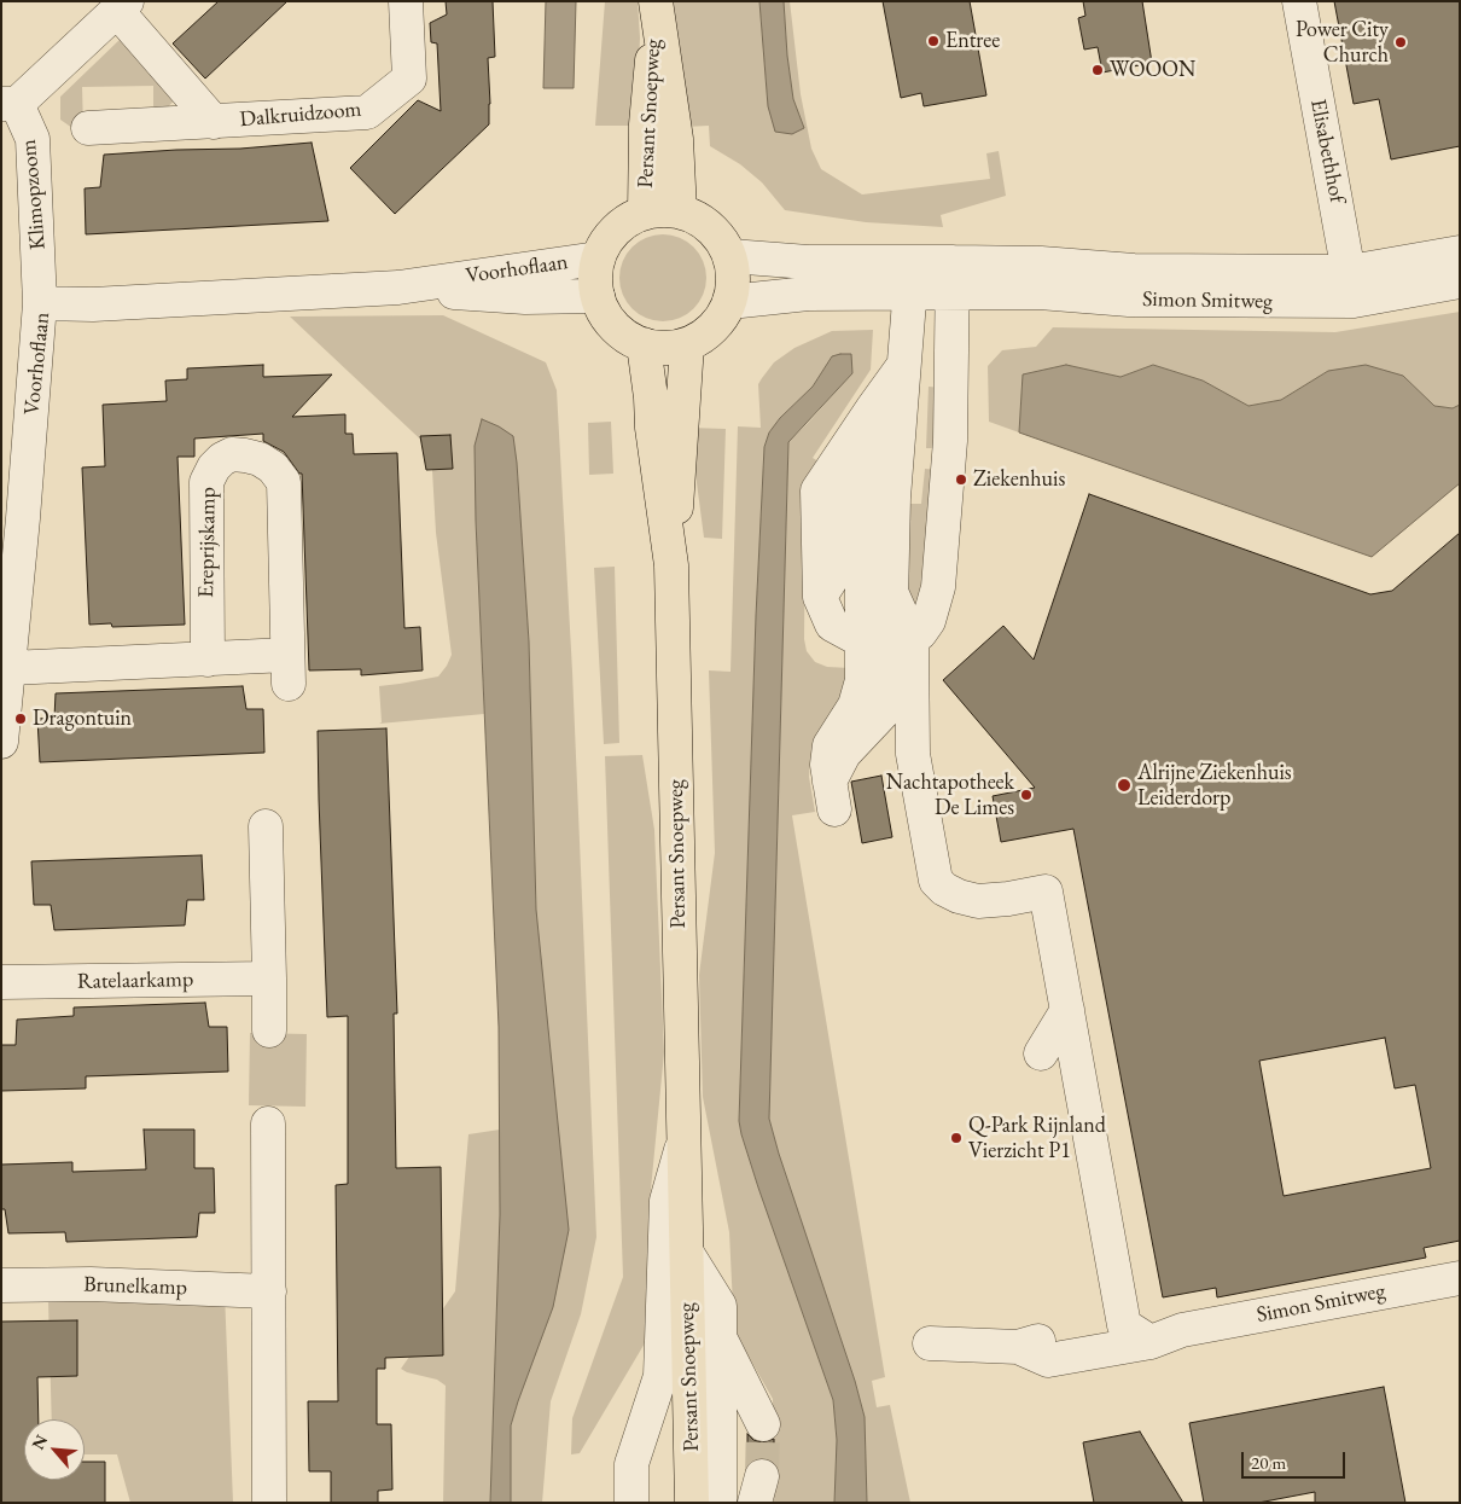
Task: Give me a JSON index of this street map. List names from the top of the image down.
{
  "streets": {
    "main road": ["Persant Snoepweg"],
    "street": [
      "Dalkruidzoom",
      "Elisabethhof",
      "Klimopzoom",
      "Voorhoflaan",
      "Simon Smitweg",
      "Ereprijskamp",
      "Ratelaarkamp",
      "Brunelkamp"
    ]
  },
  "crossings": [
    ["Persant Snoepweg", "Voorhoflaan"],
    ["Persant Snoepweg", "Simon Smitweg"],
    ["Elisabethhof", "Simon Smitweg"],
    ["Klimopzoom", "Voorhoflaan"],
    ["Voorhoflaan", "Simon Smitweg"],
    ["Voorhoflaan", "Ereprijskamp"]
  ],
  "places": [
    "Entree",
    "Power City Church",
    "WOOON",
    "Ziekenhuis",
    "Dragontuin",
    "Alrijne Ziekenhuis Leiderdorp",
    "Nachtapotheek De Limes",
    "Q-Park Rijnland Vierzicht P1"
  ],
  "scale_bar": "20 m",
  "north": "top left"
}
